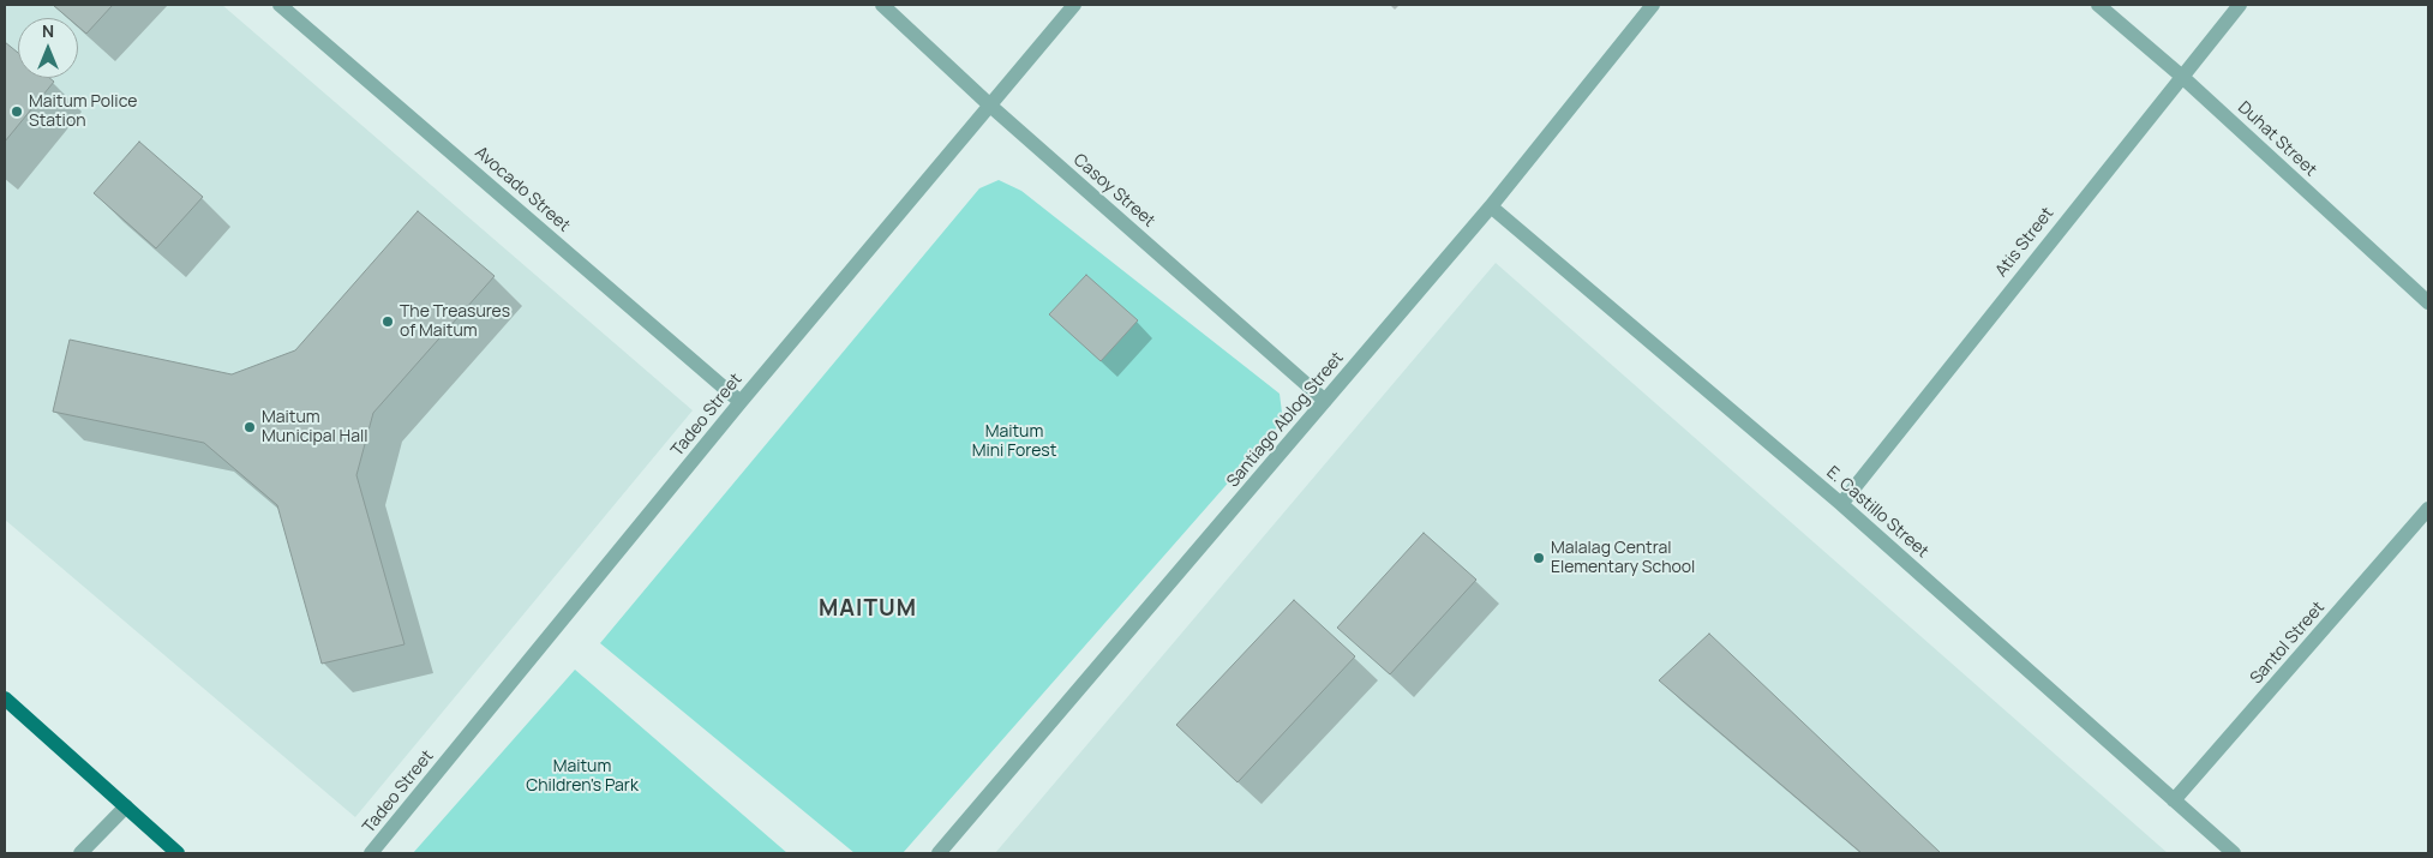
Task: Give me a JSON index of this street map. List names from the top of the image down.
{
  "streets": {
    "street": [
      "Duhat Street",
      "Avocado Street",
      "Casoy Street",
      "Atis Street",
      "Tadeo Street",
      "Santiago Ablog Street",
      "E. Castillo Street",
      "Santol Street"
    ]
  },
  "crossings": [
    ["Duhat Street", "Atis Street"],
    ["Avocado Street", "Tadeo Street"],
    ["Casoy Street", "Tadeo Street"],
    ["Casoy Street", "Santiago Ablog Street"],
    ["Atis Street", "E. Castillo Street"],
    ["Santiago Ablog Street", "E. Castillo Street"],
    ["E. Castillo Street", "Santol Street"]
  ],
  "districts": ["MAITUM"],
  "parks": ["Maitum Mini Forest", "Maitum Children's Park"],
  "places": [
    "Maitum Police Station",
    "The Treasures of Maitum",
    "Maitum Municipal Hall",
    "Malalag Central Elementary School"
  ],
  "north": "top"
}
